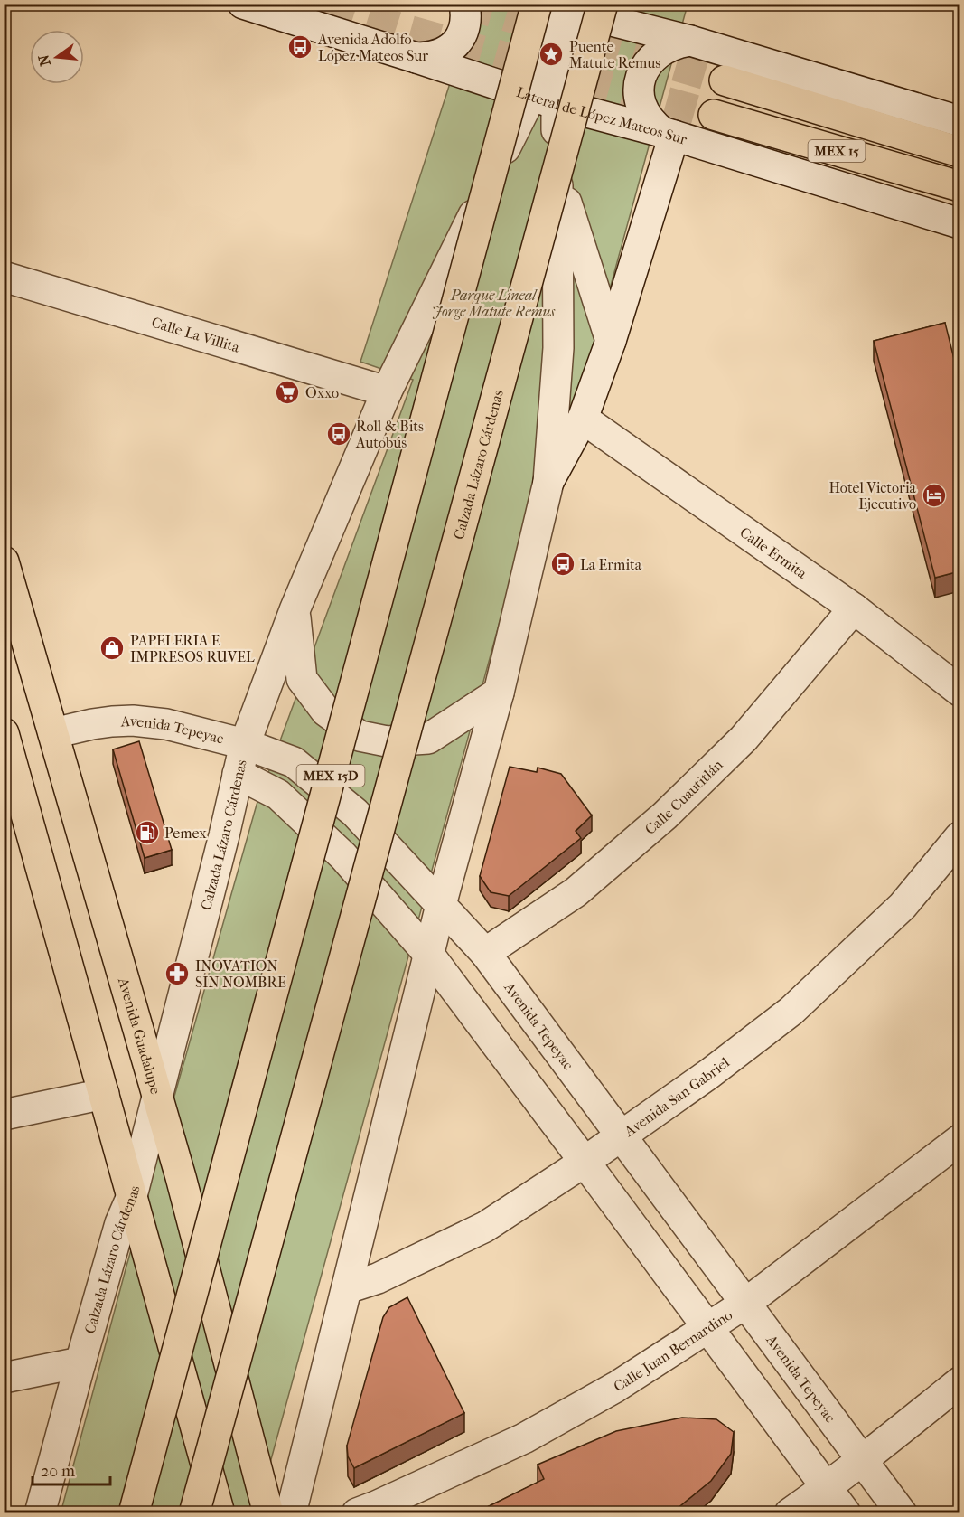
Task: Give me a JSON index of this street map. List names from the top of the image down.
{
  "streets": {
    "main road": [
      "MEX 15",
      "Calzada Lázaro Cárdenas",
      "MEX 15D",
      "Avenida Guadalupe"
    ],
    "street": [
      "Lateral de López Mateos Sur",
      "Calle La Villita",
      "Calle Ermita",
      "Avenida Tepeyac",
      "Calle Cuautitlán",
      "Avenida San Gabriel",
      "Calle Juan Bernardino"
    ]
  },
  "crossings": [
    ["Lateral de López Mateos Sur", "Calzada Lázaro Cárdenas"],
    ["Calle La Villita", "Calzada Lázaro Cárdenas"],
    ["Calzada Lázaro Cárdenas", "Avenida Tepeyac"],
    ["Calzada Lázaro Cárdenas", "MEX 15D"],
    ["Calzada Lázaro Cárdenas", "Avenida Guadalupe"],
    ["Calzada Lázaro Cárdenas", "Avenida San Gabriel"],
    ["Calle Ermita", "Calle Cuautitlán"],
    ["Avenida Tepeyac", "Calle Cuautitlán"],
    ["Avenida Tepeyac", "Avenida Guadalupe"],
    ["Avenida Tepeyac", "Avenida San Gabriel"],
    ["Avenida Tepeyac", "Calle Juan Bernardino"]
  ],
  "parks": ["Parque Lineal Jorge Matute Remus"],
  "places": {
    "bus stop": ["Avenida Adolfo López Mateos Sur", "Roll & Bits Autobús", "La Ermita"],
    "place": ["Puente Matute Remus"],
    "supermarket": ["Oxxo"],
    "hotel": ["Hotel Victoria Ejecutivo"],
    "shop": ["PAPELERIA E IMPRESOS RUVEL"],
    "fuel station": ["Pemex"],
    "pharmacy": ["INOVATION SIN NOMBRE"]
  },
  "scale_bar": "20 m",
  "north": "left"
}
